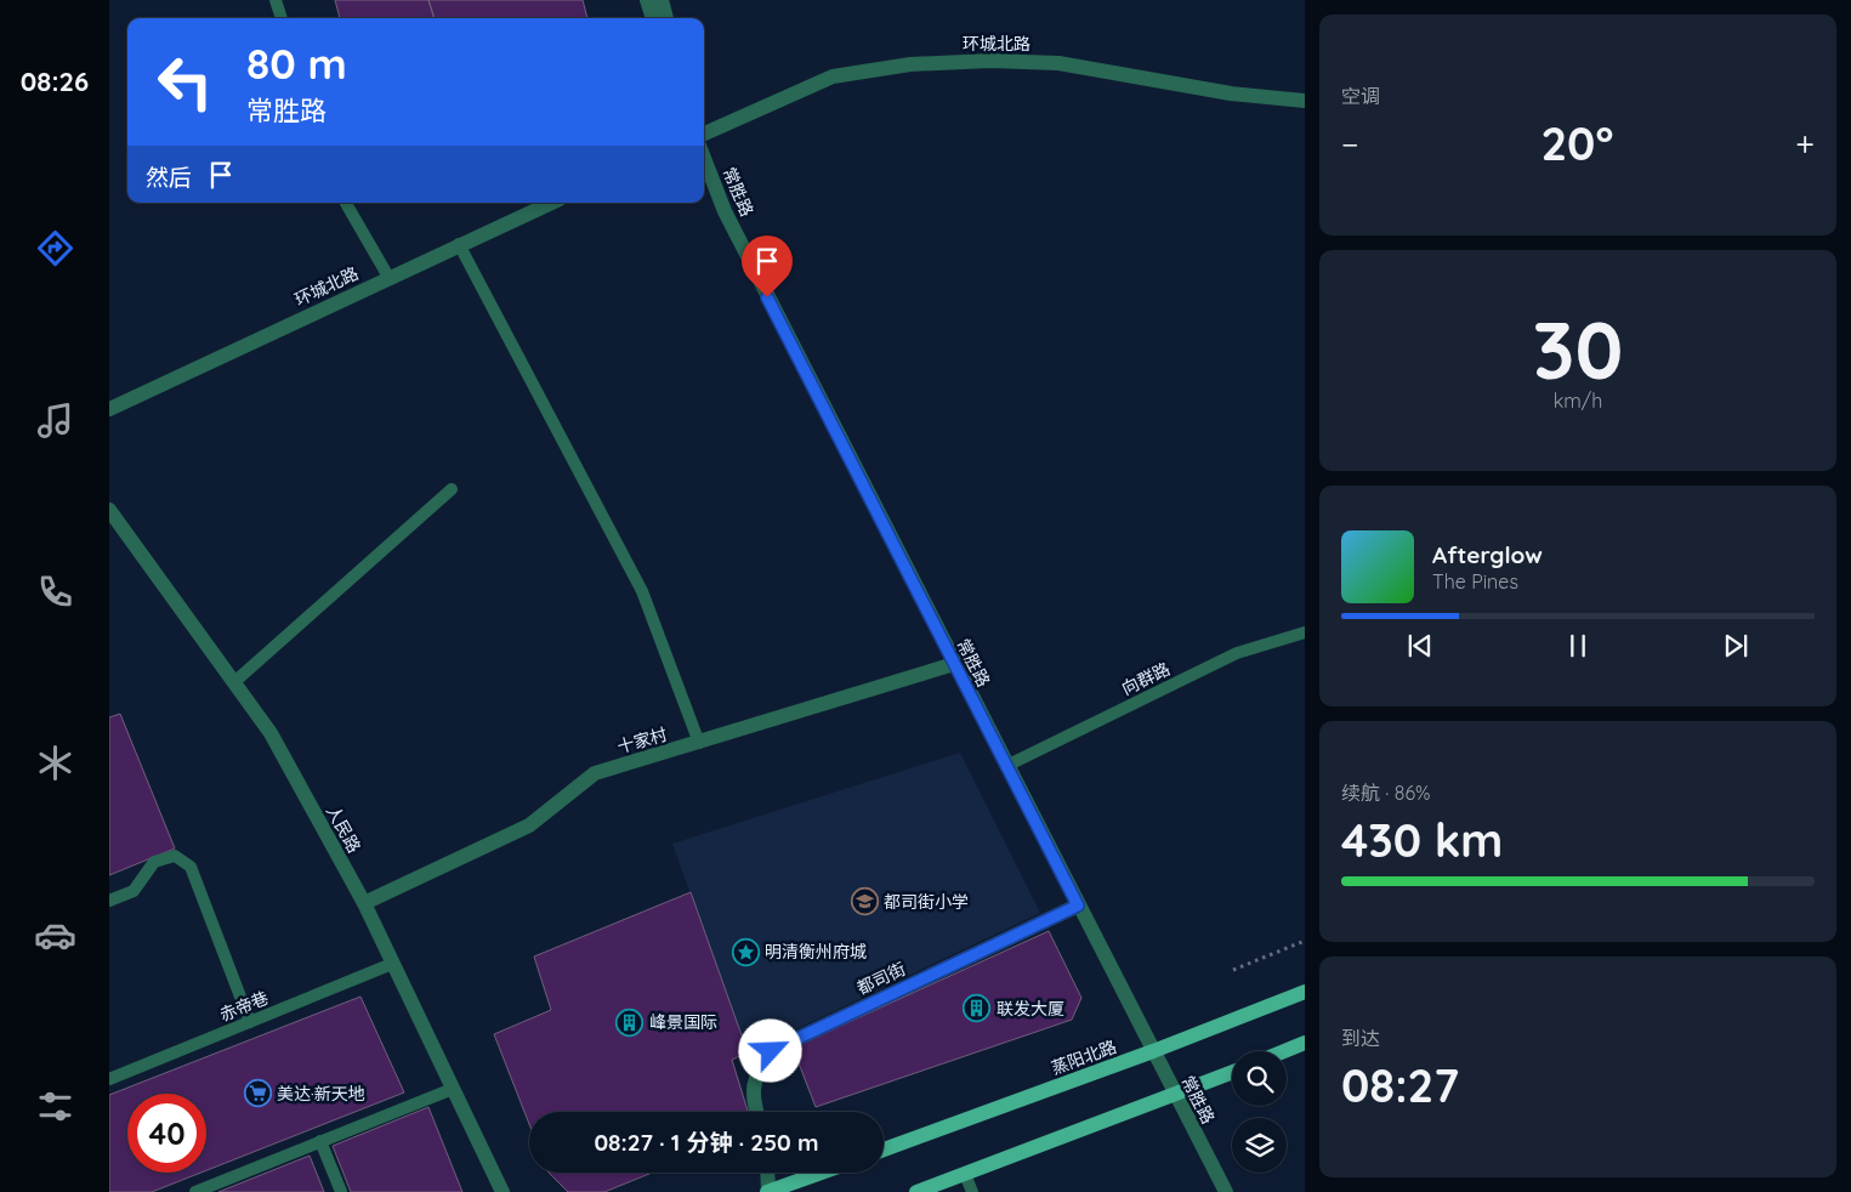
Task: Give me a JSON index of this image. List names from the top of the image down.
{
  "streets": {
    "main road": ["蒸阳北路"],
    "street": [
      "环城北路",
      "常胜路",
      "十家村",
      "人民路",
      "都司街"
    ],
    "lane": ["向群路", "赤帝巷"]
  },
  "crossings": [
    ["常胜路", "向群路"],
    ["常胜路", "十家村"],
    ["常胜路", "都司街"],
    ["常胜路", "蒸阳北路"],
    ["十家村", "人民路"],
    ["人民路", "赤帝巷"]
  ],
  "places": {
    "school or university": ["都司街小学"],
    "place": ["明清衡州府城"],
    "building": ["联发大厦", "峰景国际"],
    "supermarket": ["美达·新天地"]
  },
  "page": {
    "tabs": "08:26",
    "tile": [
      "空调",
      ["30", "km/h"],
      ["续航 · 86%", "430 km"],
      ["到达", "08:27"]
    ],
    "turn": ["80 m", "常胜路"],
    "heat": ["−", "20°", "+"],
    "then": "然后",
    "song": ["Afterglow", "The Pines"],
    "limit": "40",
    "trip": "08:27 · 1 分钟 · 250 m"
  }
}
